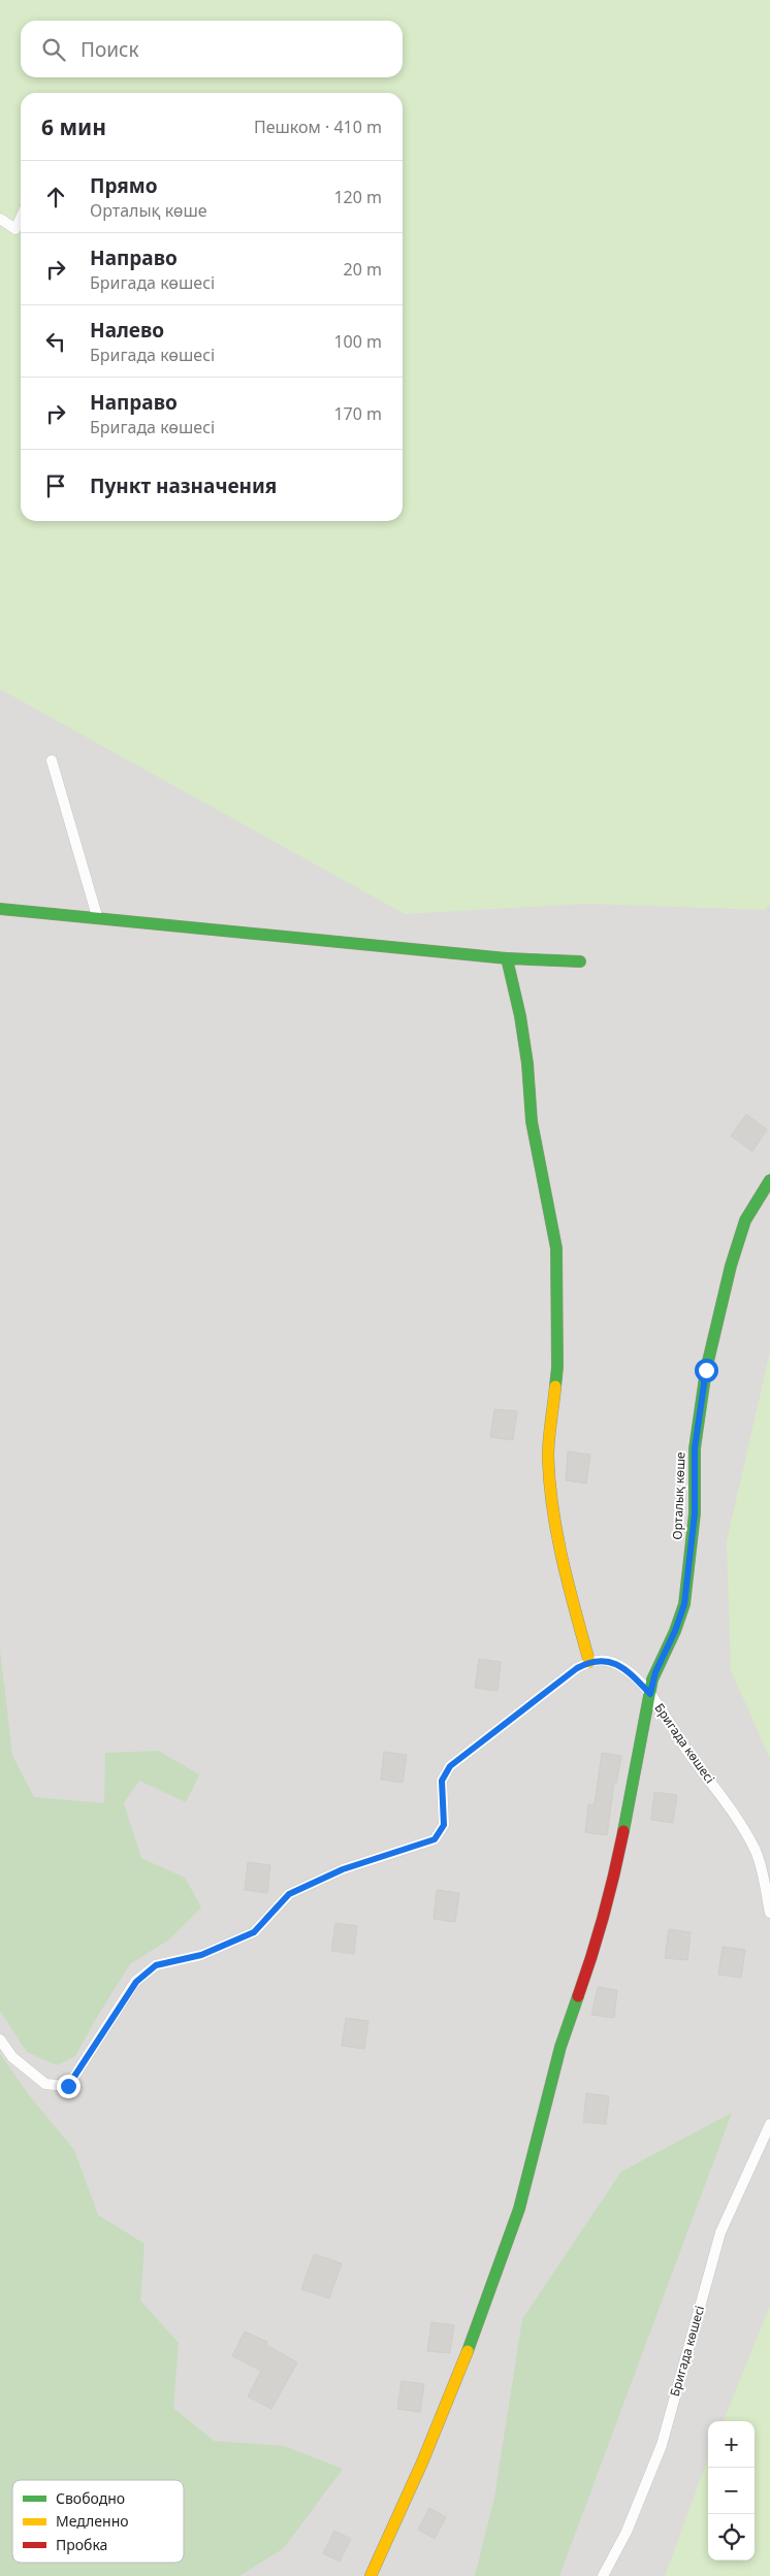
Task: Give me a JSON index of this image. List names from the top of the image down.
{
  "streets": {
    "street": ["Орталық көше"],
    "lane": ["Бригада көшесі"]
  },
  "crossings": [
    ["Орталық көше", "Бригада көшесі"]
  ],
  "legend": ["Свободно", "Медленно", "Пробка"],
  "page": {
    "search": "Поиск",
    "heading": ["6 мин", "Пешком · 410 m"],
    "list": [
      ["Прямо", "Орталық көше", "120 m"],
      ["Направо", "Бригада көшесі", "20 m"],
      ["Налево", "Бригада көшесі", "100 m"],
      ["Направо", "Бригада көшесі", "170 m"],
      "Пункт назначения"
    ],
    "map_buttons": ["+", "−"]
  }
}
